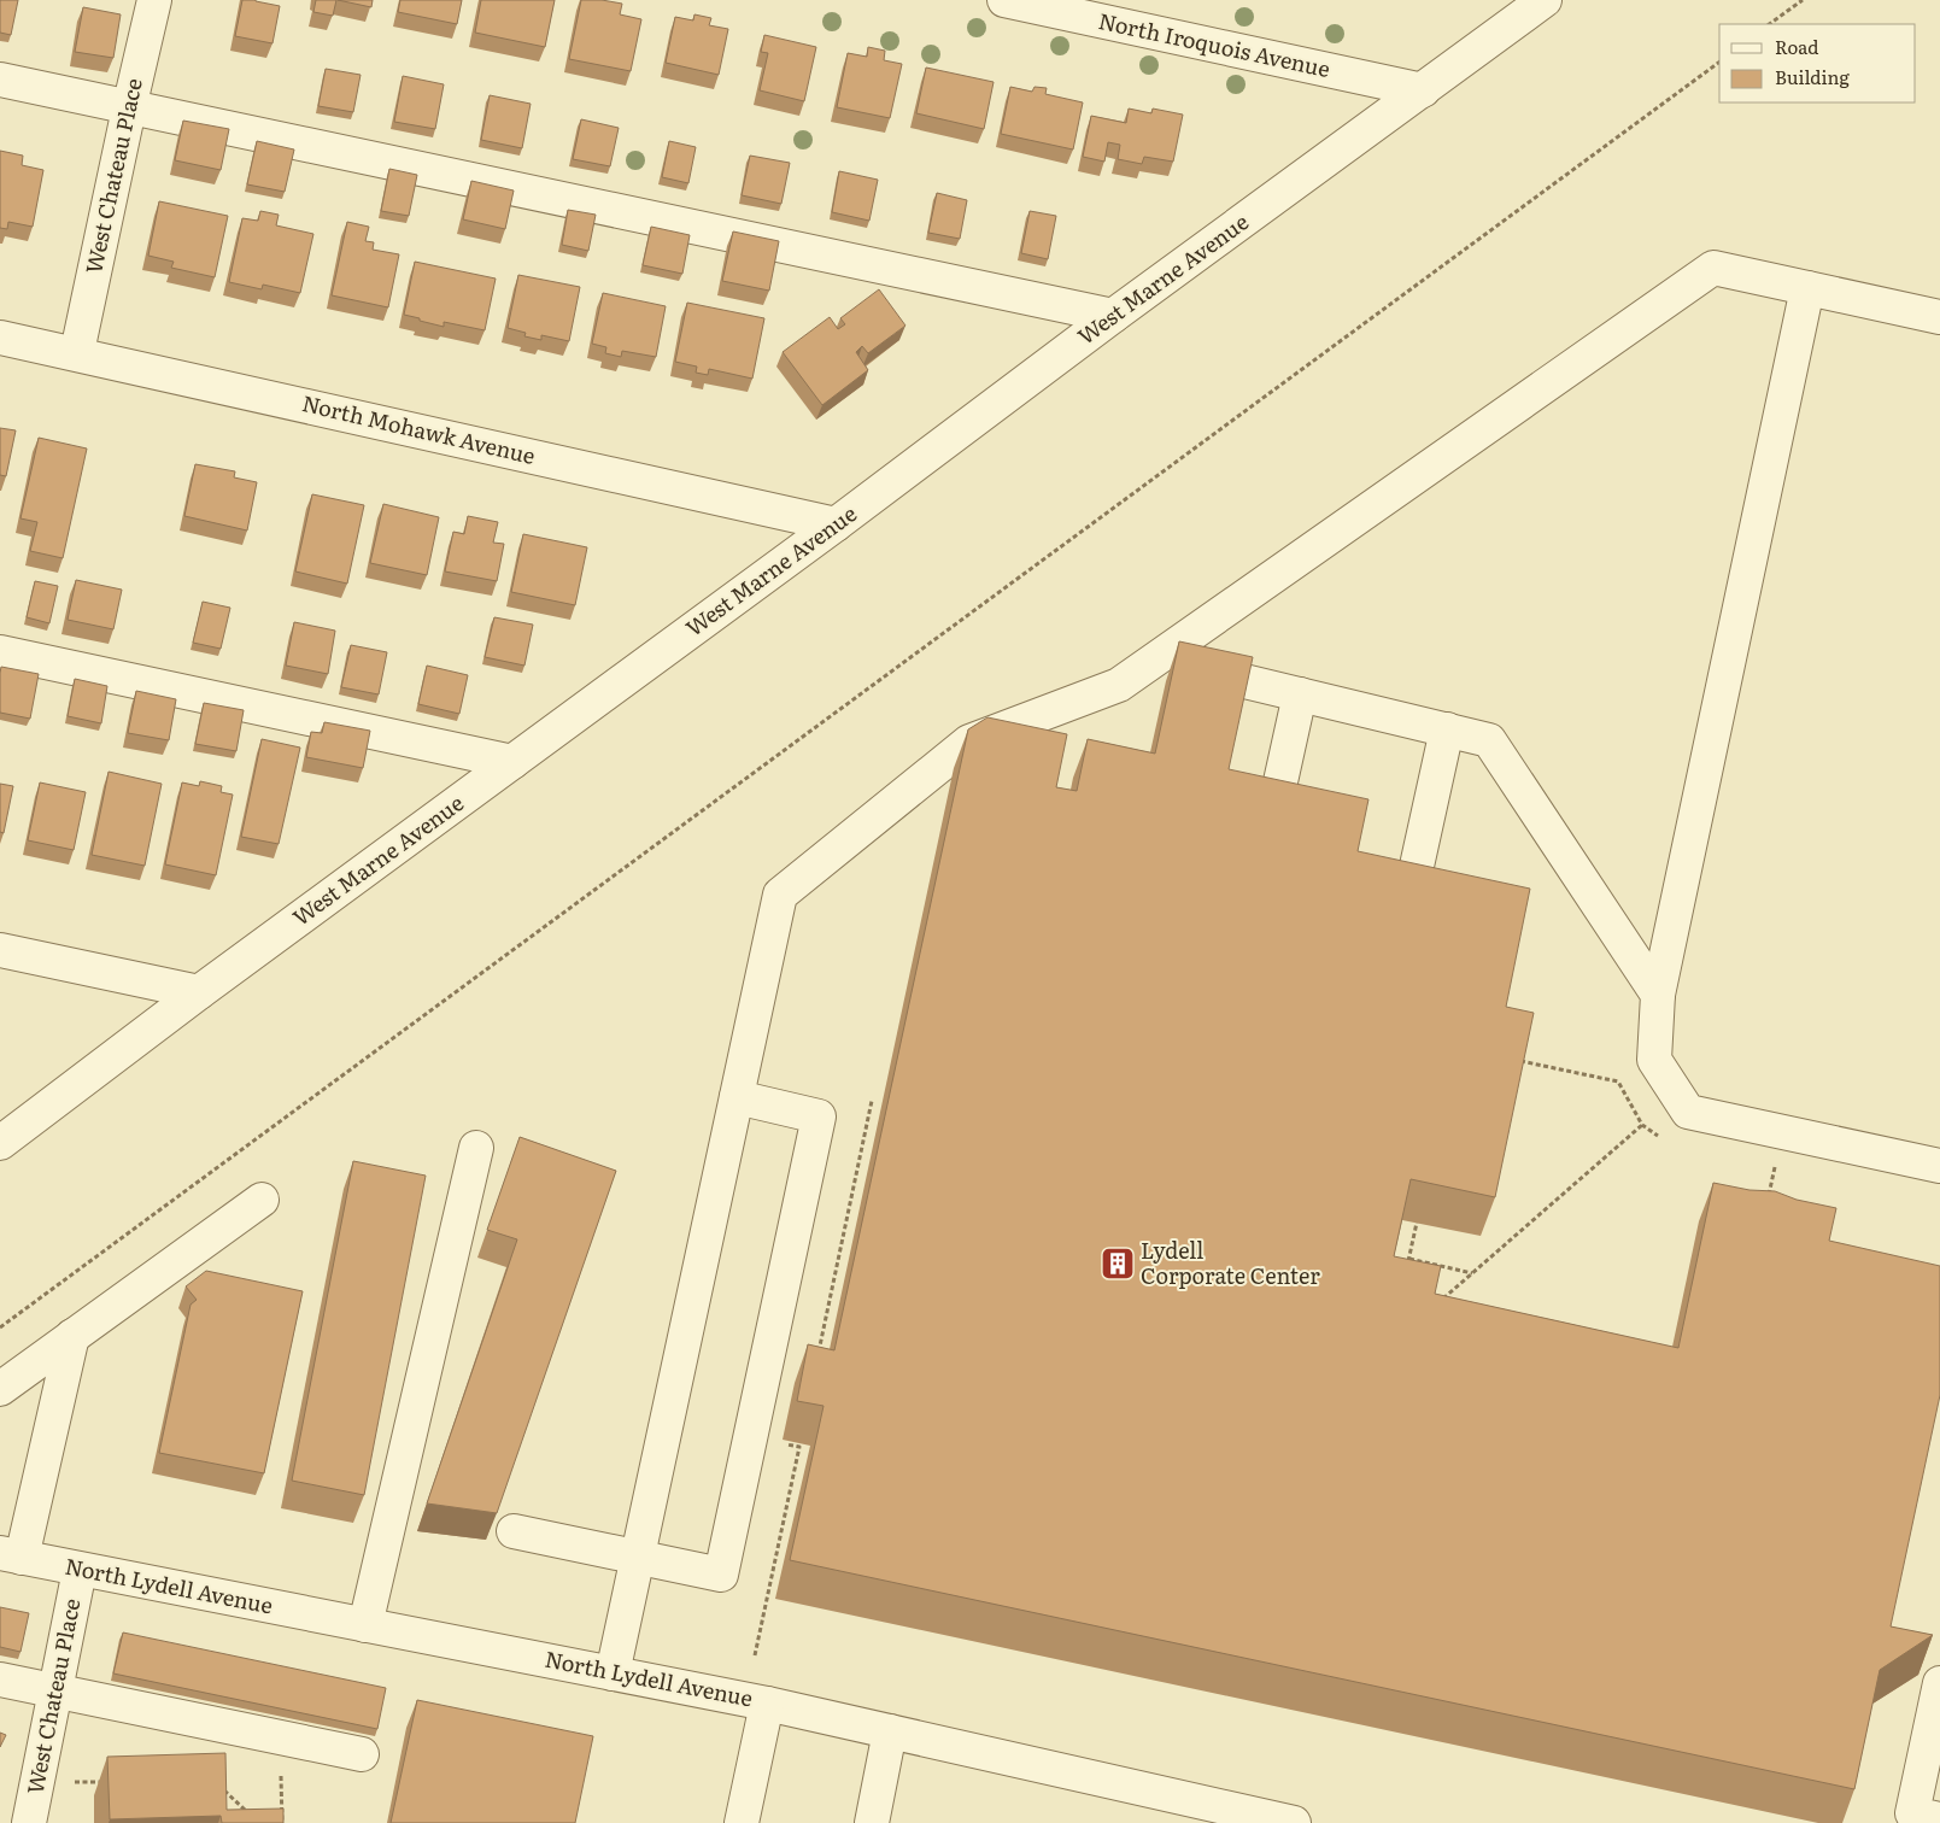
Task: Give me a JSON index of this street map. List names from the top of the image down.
{
  "streets": {
    "street": [
      "North Iroquois Avenue",
      "West Chateau Place",
      "West Marne Avenue",
      "North Mohawk Avenue",
      "North Lydell Avenue"
    ]
  },
  "crossings": [
    ["North Iroquois Avenue", "West Marne Avenue"],
    ["West Chateau Place", "North Mohawk Avenue"],
    ["West Chateau Place", "North Lydell Avenue"],
    ["West Marne Avenue", "North Mohawk Avenue"]
  ],
  "places": {
    "building": ["Lydell Corporate Center"]
  },
  "legend": ["Road", "Building"]
}
